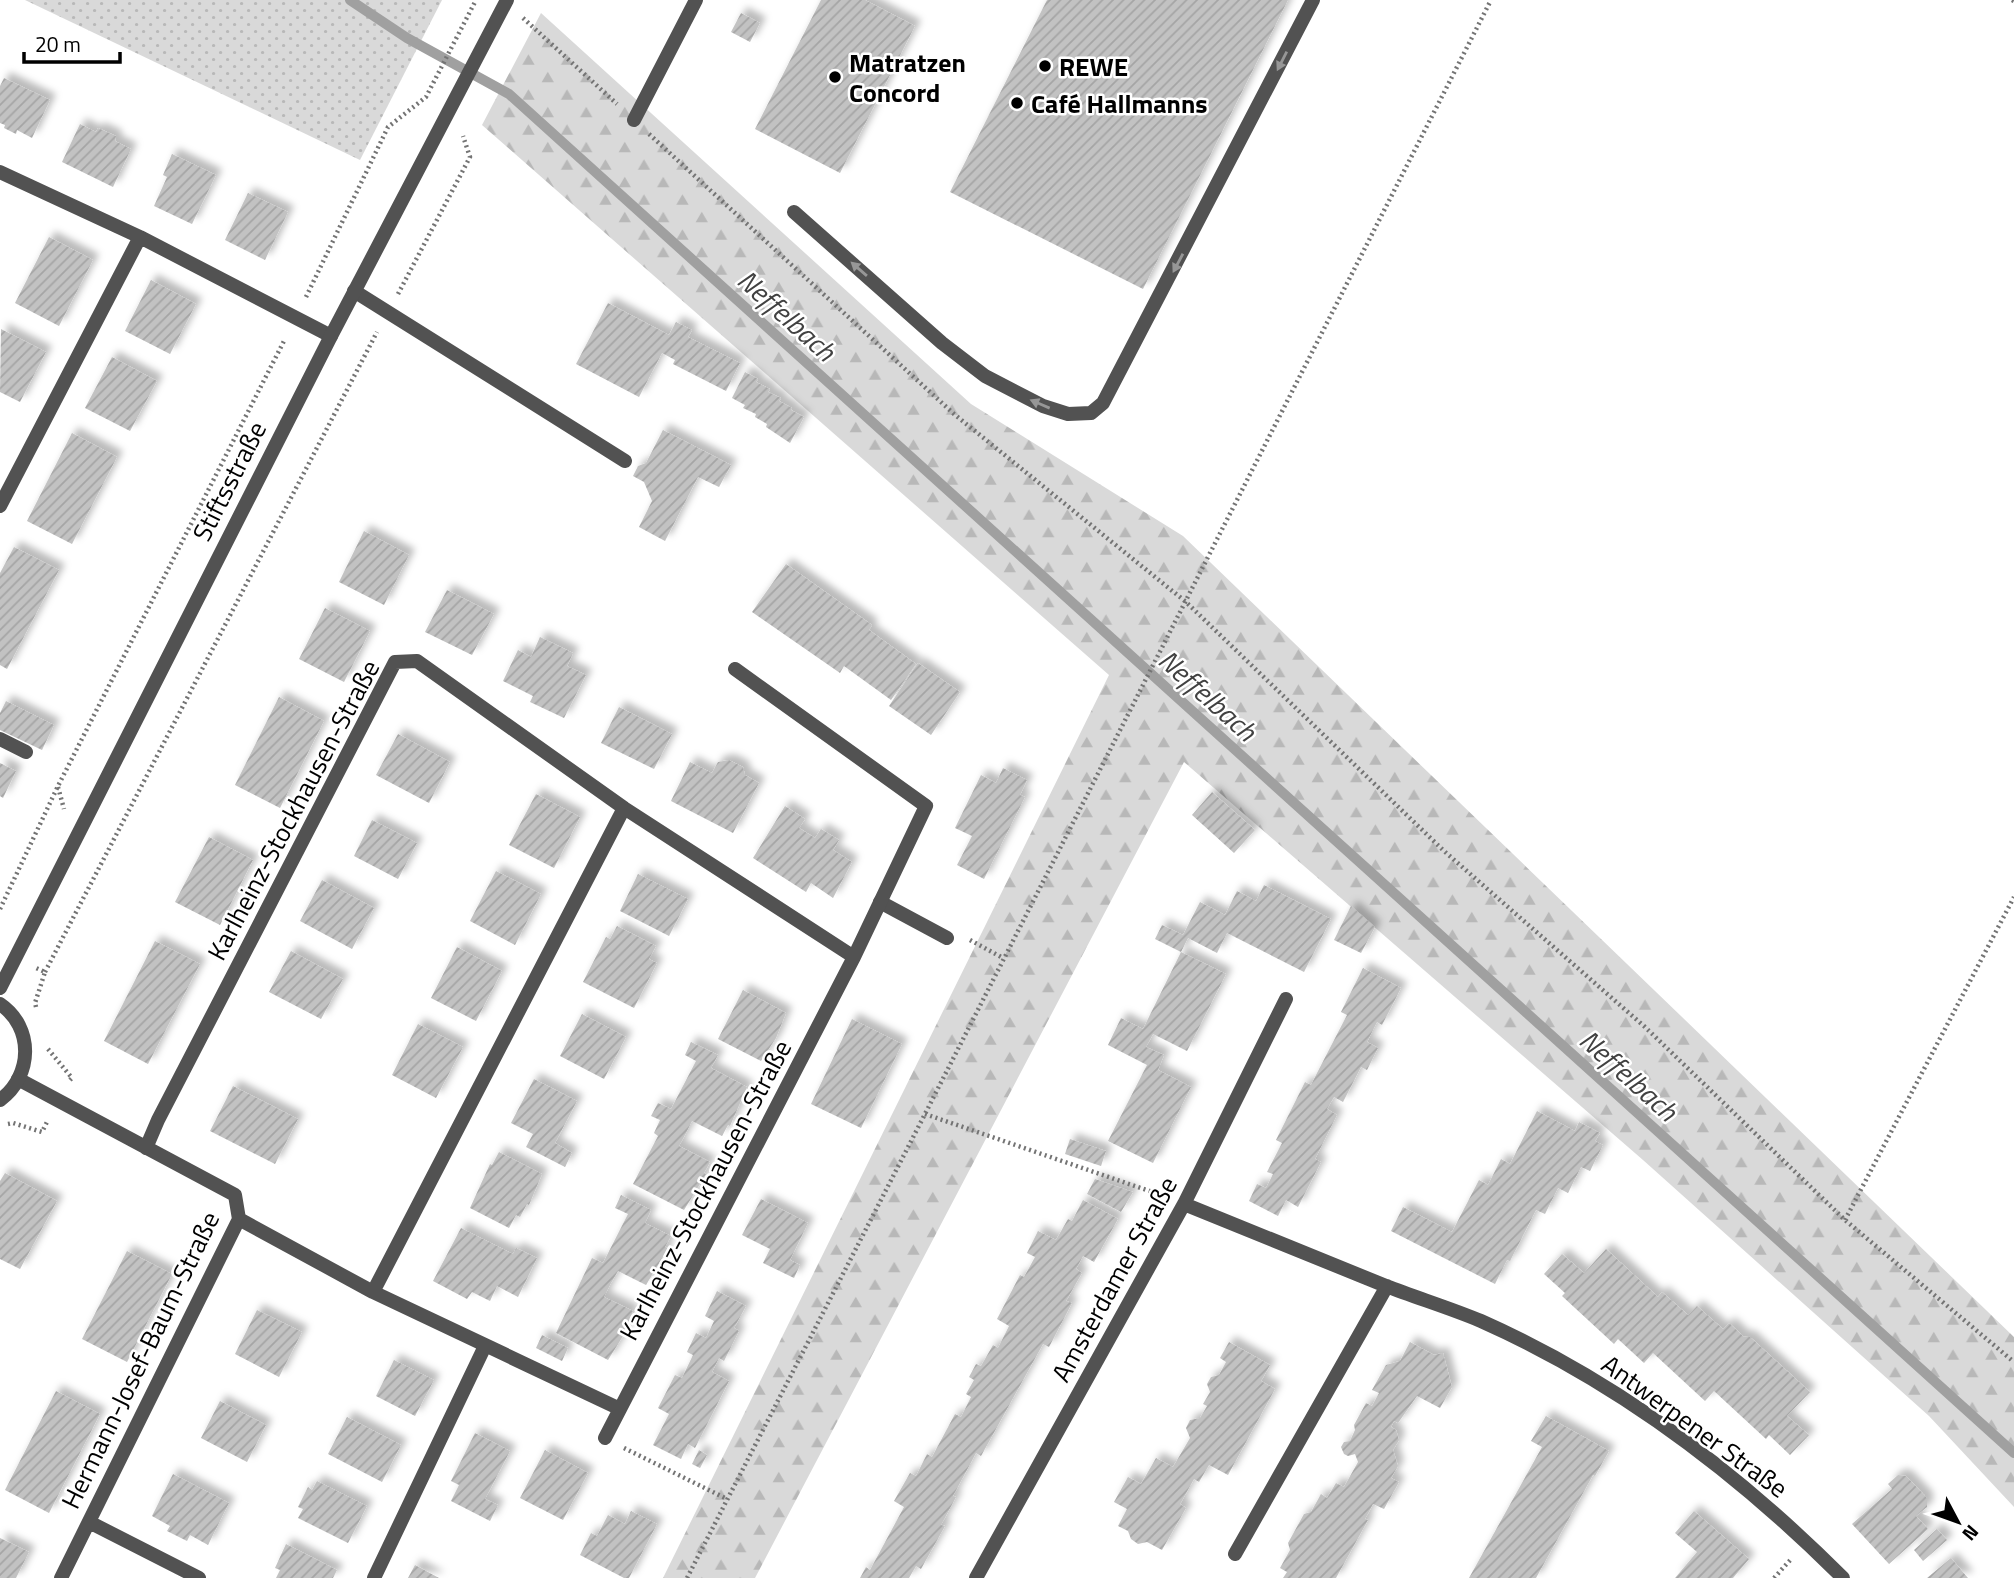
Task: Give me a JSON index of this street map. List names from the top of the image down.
{
  "streets": {
    "street": [
      "Stiftsstraße",
      "Karlheinz-Stockhausen-Straße",
      "Amsterdamer Straße",
      "Hermann-Josef-Baum-Straße",
      "Antwerpener Straße"
    ]
  },
  "crossings": [
    ["Karlheinz-Stockhausen-Straße", "Hermann-Josef-Baum-Straße"],
    ["Amsterdamer Straße", "Antwerpener Straße"]
  ],
  "water": ["Neffelbach"],
  "places": ["REWE", "Matratzen Concord", "Café Hallmanns"],
  "scale_bar": "20 m",
  "north": "bottom right"
}
